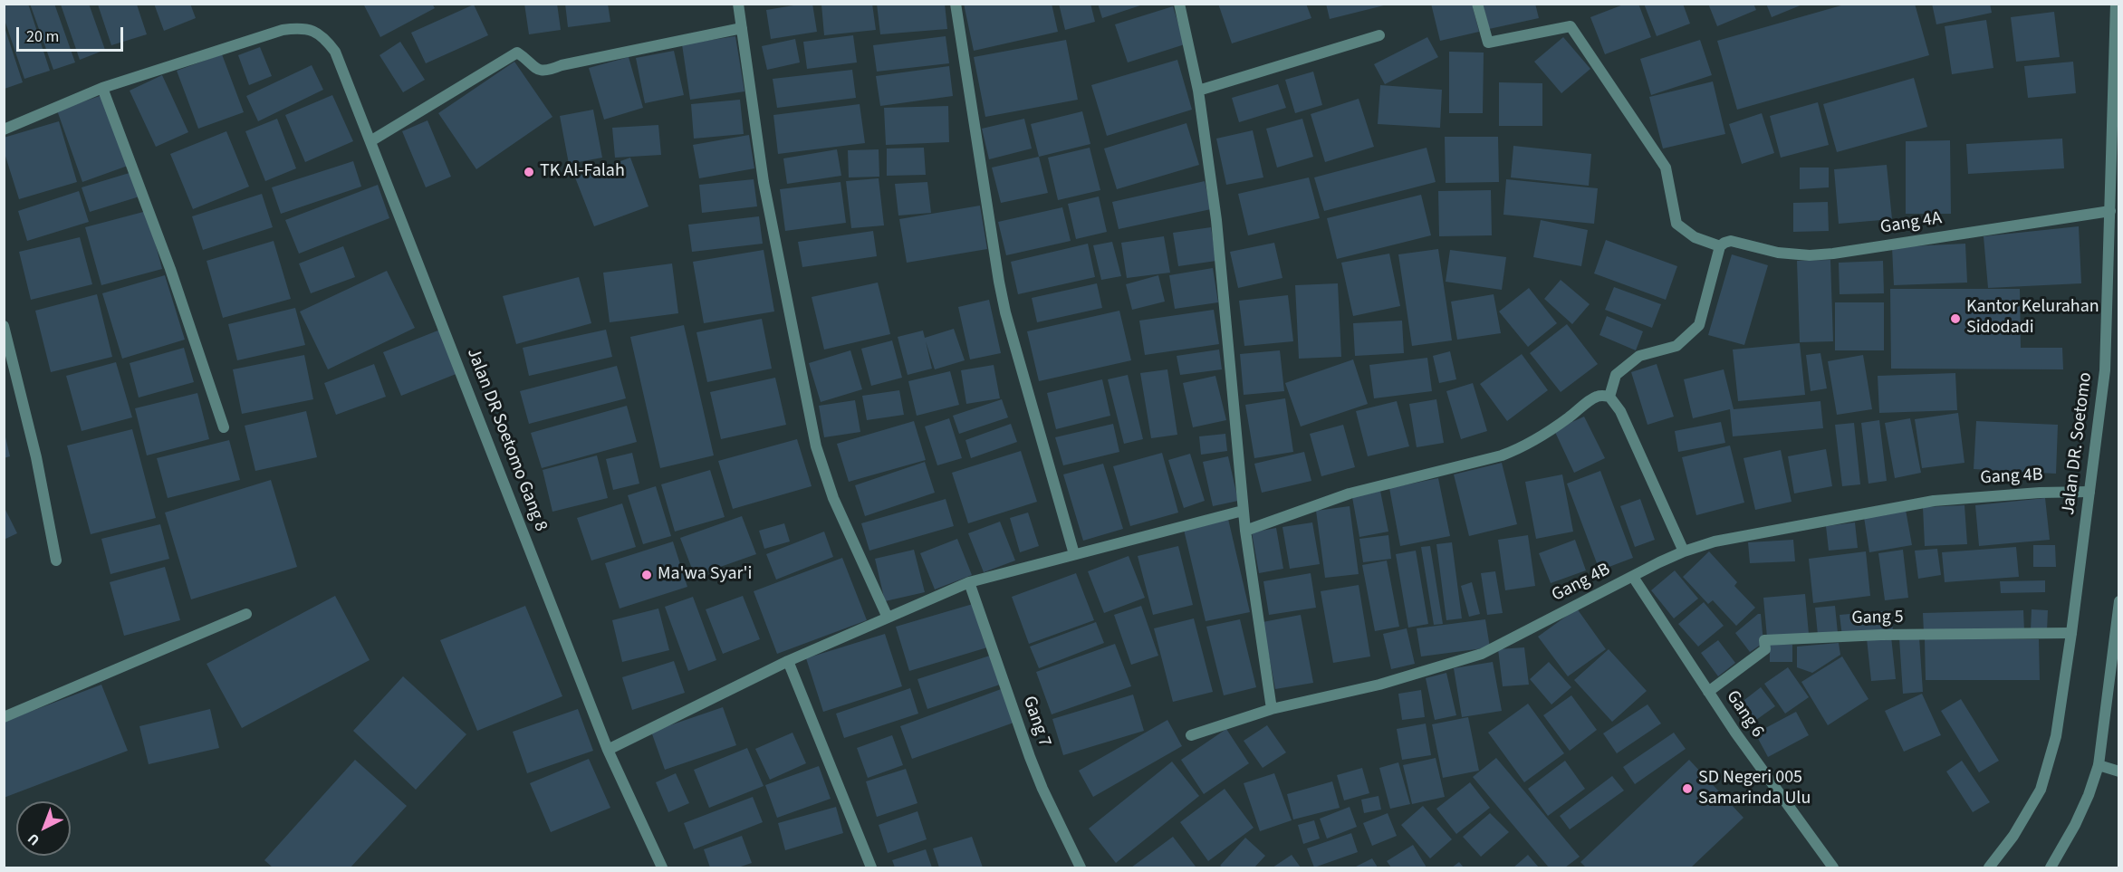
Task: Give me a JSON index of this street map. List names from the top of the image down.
{
  "streets": {
    "street": [
      "Gang 4A",
      "Jalan DR Soetomo Gang 8",
      "Jalan DR. Soetomo",
      "Gang 4B",
      "Gang 5",
      "Gang 6",
      "Gang 7"
    ]
  },
  "crossings": [
    ["Gang 4A", "Jalan DR. Soetomo"],
    ["Jalan DR. Soetomo", "Gang 4B"],
    ["Jalan DR. Soetomo", "Gang 5"],
    ["Gang 4B", "Gang 6"],
    ["Gang 5", "Gang 6"]
  ],
  "places": [
    "TK Al-Falah",
    "Kantor Kelurahan Sidodadi",
    "Ma'wa Syar'i",
    "SD Negeri 005 Samarinda Ulu"
  ],
  "scale_bar": "20 m",
  "north": "bottom left"
}
